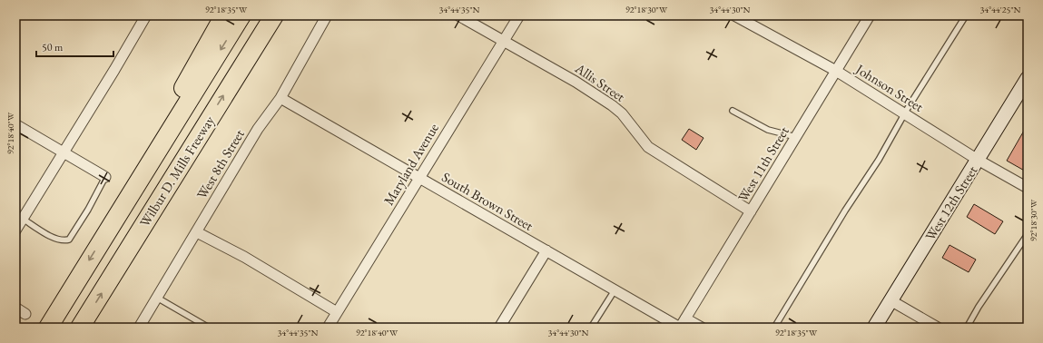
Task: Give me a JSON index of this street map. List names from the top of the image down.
{
  "streets": {
    "highway": ["Wilbur D. Mills Freeway"],
    "main road": ["West 12th Street"],
    "street": [
      "Allis Street",
      "Johnson Street",
      "West 8th Street",
      "Maryland Avenue",
      "West 11th Street",
      "South Brown Street"
    ]
  },
  "crossings": [
    ["Allis Street", "Maryland Avenue"],
    ["Allis Street", "West 11th Street"],
    ["Johnson Street", "West 11th Street"],
    ["Johnson Street", "West 12th Street"],
    ["West 8th Street", "South Brown Street"],
    ["Maryland Avenue", "South Brown Street"],
    ["West 11th Street", "South Brown Street"]
  ],
  "scale_bar": "50 m",
  "coordinates": [
    "92°18'35\"W",
    "34°44'35\"N",
    "92°18'30\"W",
    "34°44'30\"N",
    "34°44'25\"N",
    "92°18'40\"W"
  ]
}
